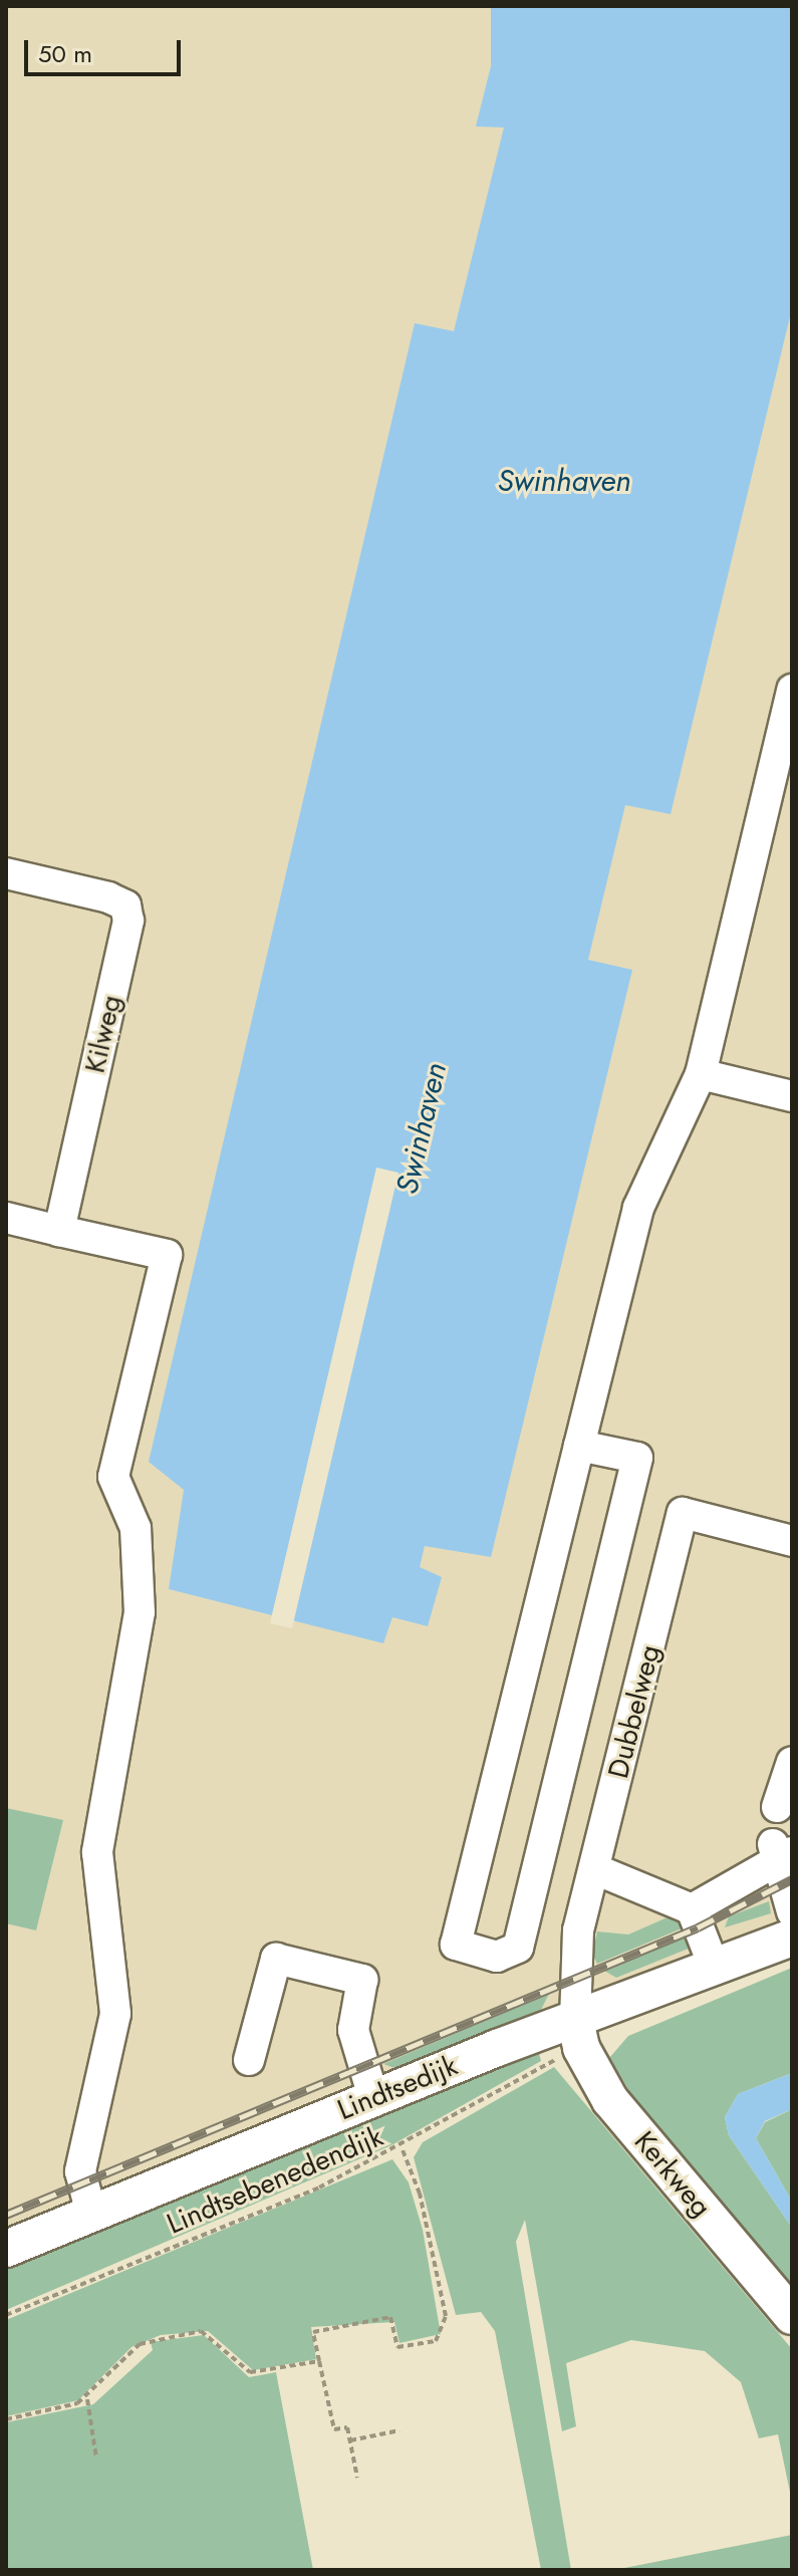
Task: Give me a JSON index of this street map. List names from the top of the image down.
{
  "streets": {
    "main road": ["Lindtsedijk", "Kerkweg"],
    "street": ["Kilweg", "Dubbelweg"],
    "path": ["Lindtsebenedendijk"]
  },
  "crossings": [
    ["Dubbelweg", "Lindtsedijk"],
    ["Dubbelweg", "Kerkweg"],
    ["Lindtsedijk", "Kerkweg"]
  ],
  "water": ["Swinhaven"],
  "scale_bar": "50 m"
}
